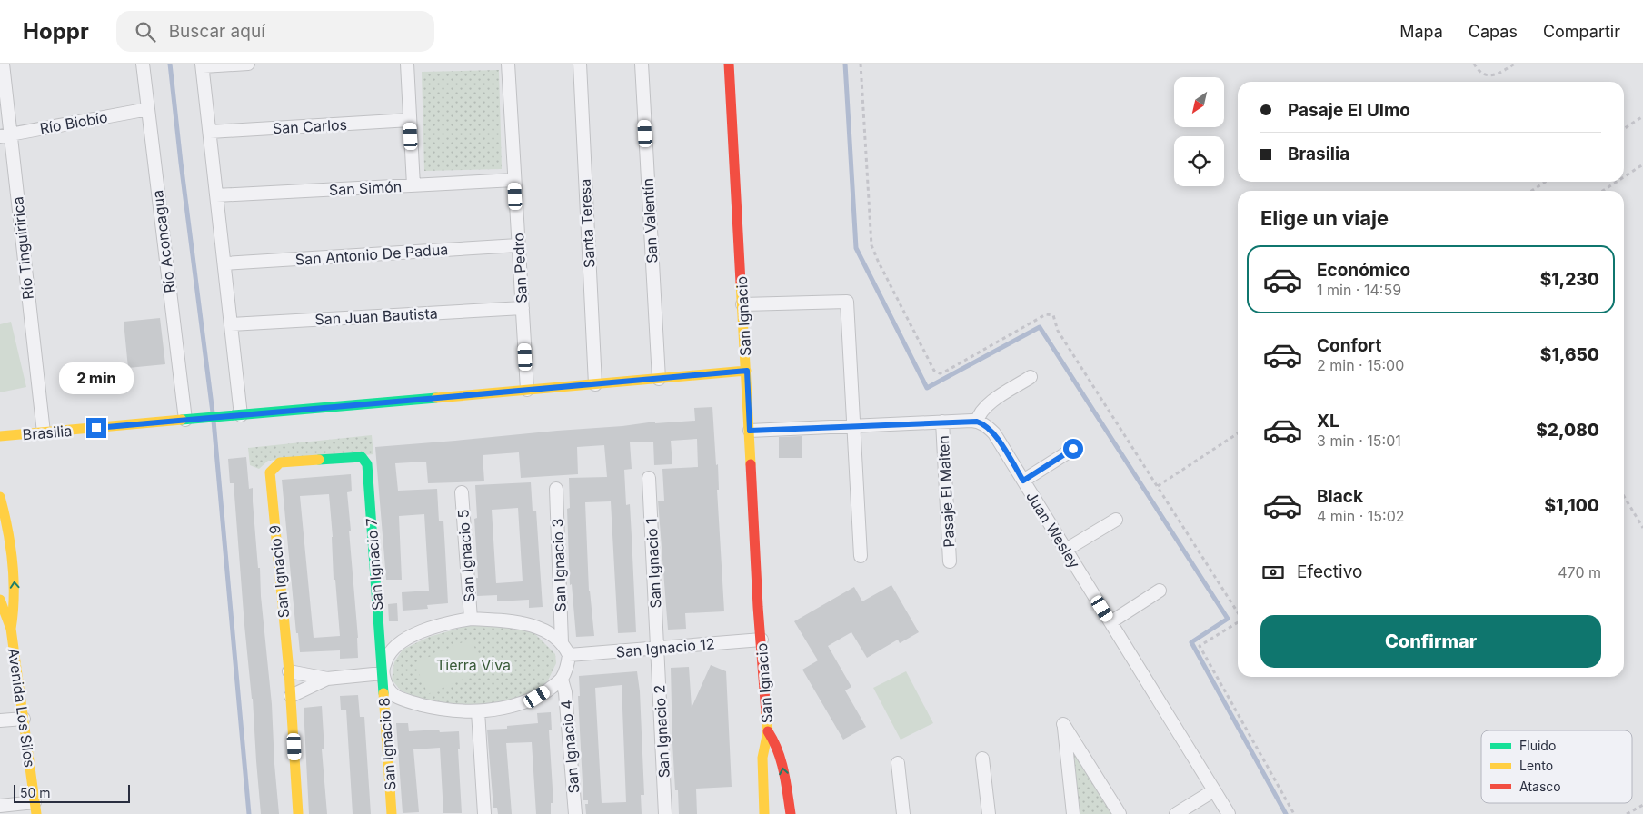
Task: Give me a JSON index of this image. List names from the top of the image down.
{
  "streets": {
    "street": [
      "Río Biobío",
      "San Carlos",
      "San Simón",
      "San Valentín",
      "Santa Teresa",
      "Río Aconcagua",
      "Río Tinguiririca",
      "San Antonio De Padua",
      "San Pedro",
      "San Juan Bautista",
      "San Ignacio",
      "Brasilia",
      "Pasaje El Maiten",
      "Juan Wesley",
      "San Ignacio 5",
      "San Ignacio 1",
      "San Ignacio 7",
      "San Ignacio 3",
      "San Ignacio 9",
      "San Ignacio 12",
      "Avenida Los Silos",
      "San Ignacio 2",
      "San Ignacio 8",
      "San Ignacio 4"
    ]
  },
  "crossings": [
    ["Río Biobío", "Río Aconcagua"],
    ["Río Biobío", "Río Tinguiririca"],
    ["San Simón", "San Pedro"],
    ["San Valentín", "Brasilia"],
    ["Santa Teresa", "Brasilia"],
    ["Río Aconcagua", "Brasilia"],
    ["Río Tinguiririca", "Brasilia"],
    ["San Antonio De Padua", "San Pedro"],
    ["San Pedro", "San Juan Bautista"],
    ["San Pedro", "Brasilia"],
    ["San Ignacio", "Brasilia"],
    ["San Ignacio", "San Ignacio 12"],
    ["San Ignacio 1", "San Ignacio 12"],
    ["San Ignacio 1", "San Ignacio 2"],
    ["San Ignacio 7", "San Ignacio 9"],
    ["San Ignacio 7", "San Ignacio 8"],
    ["San Ignacio 12", "San Ignacio 2"]
  ],
  "one_way": ["Avenida Los Silos"],
  "parks": ["Tierra Viva"],
  "legend": ["Fluido", "Lento", "Atasco"],
  "scale_bar": "50 m",
  "north": "bottom left",
  "page": {
    "header": "Hoppr",
    "search": "Buscar aquí",
    "nav": ["Mapa", "Capas", "Compartir"],
    "banner": ["Pasaje El Ulmo", "Brasilia"],
    "heading": "Elige un viaje",
    "list": [
      {
        "name": "Económico",
        "note": "1 min · 14:59",
        "value": "$1,230"
      },
      {
        "name": "Confort",
        "note": "2 min · 15:00",
        "value": "$1,650"
      },
      {
        "name": "XL",
        "note": "3 min · 15:01",
        "value": "$2,080"
      },
      {
        "name": "Black",
        "note": "4 min · 15:02",
        "value": "$1,100"
      }
    ],
    "bubble": "2 min",
    "pay": ["Efectivo", "470 m"],
    "buttons": "Confirmar",
    "scale": "50 m"
  }
}
